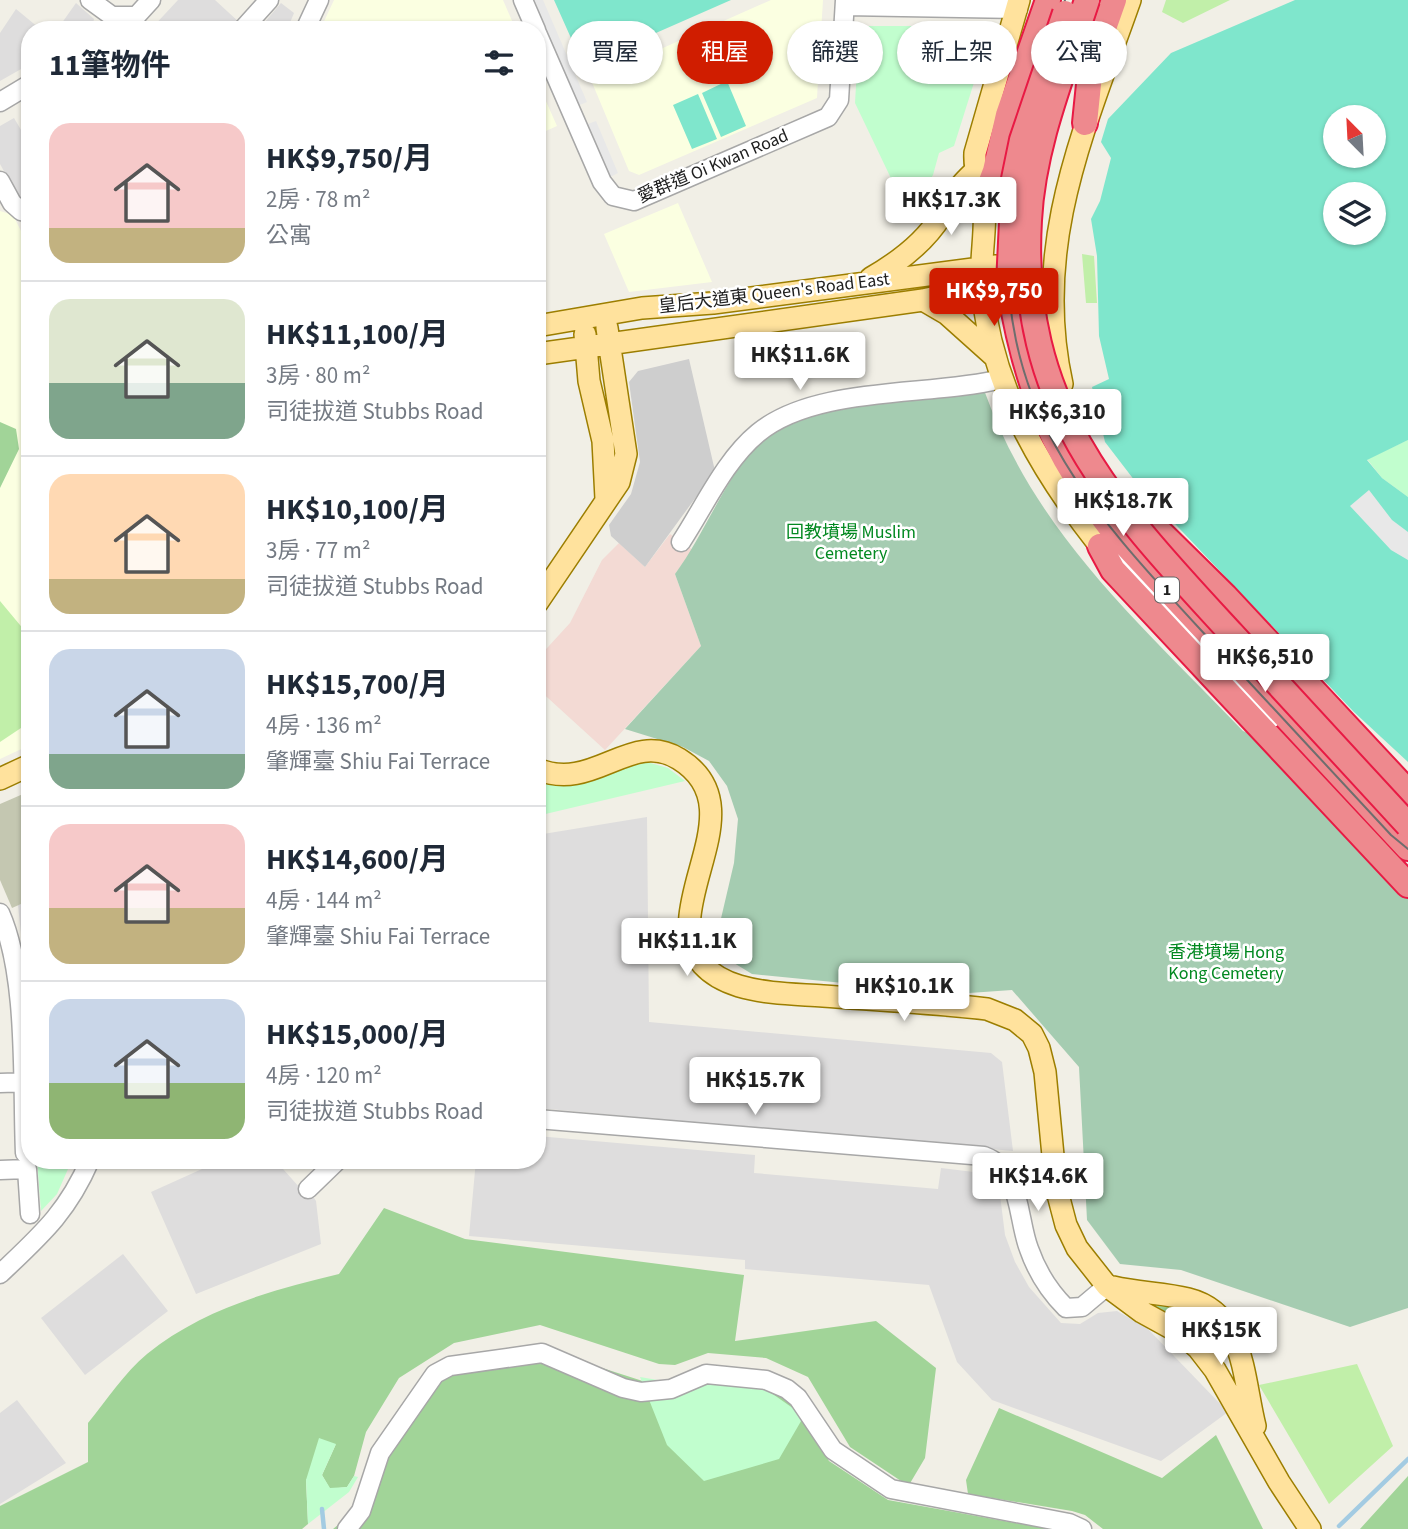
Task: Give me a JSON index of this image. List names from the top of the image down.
{
  "streets": {
    "highway": ["1"],
    "main road": ["皇后大道東 Queen's Road East"],
    "street": ["愛群道 Oi Kwan Road"]
  },
  "parks": ["回教墳場 Muslim Cemetery", "香港墳場 Hong Kong Cemetery"],
  "north": "top left",
  "page": {
    "chip": [
      "買屋",
      "租屋",
      "篩選",
      "新上架",
      "公寓"
    ],
    "heading": "11筆物件",
    "list": [
      {
        "name": "HK$9,750/月",
        "note": "2房 · 78 m² · 公寓"
      },
      {
        "name": "HK$11,100/月",
        "note": "3房 · 80 m² · 司徒拔道 Stubbs Road"
      },
      {
        "name": "HK$10,100/月",
        "note": "3房 · 77 m² · 司徒拔道 Stubbs Road"
      },
      {
        "name": "HK$15,700/月",
        "note": "4房 · 136 m² · 肇輝臺 Shiu Fai Terrace"
      },
      {
        "name": "HK$14,600/月",
        "note": "4房 · 144 m² · 肇輝臺 Shiu Fai Terrace"
      },
      {
        "name": "HK$15,000/月",
        "note": "4房 · 120 m² · 司徒拔道 Stubbs Road"
      }
    ],
    "price": [
      "HK$17.3K",
      "HK$9,750",
      "HK$11.6K",
      "HK$6,310",
      "HK$18.7K",
      "HK$6,510",
      "HK$11.1K",
      "HK$10.1K",
      "HK$15.7K",
      "HK$14.6K",
      "HK$15K"
    ]
  }
}
